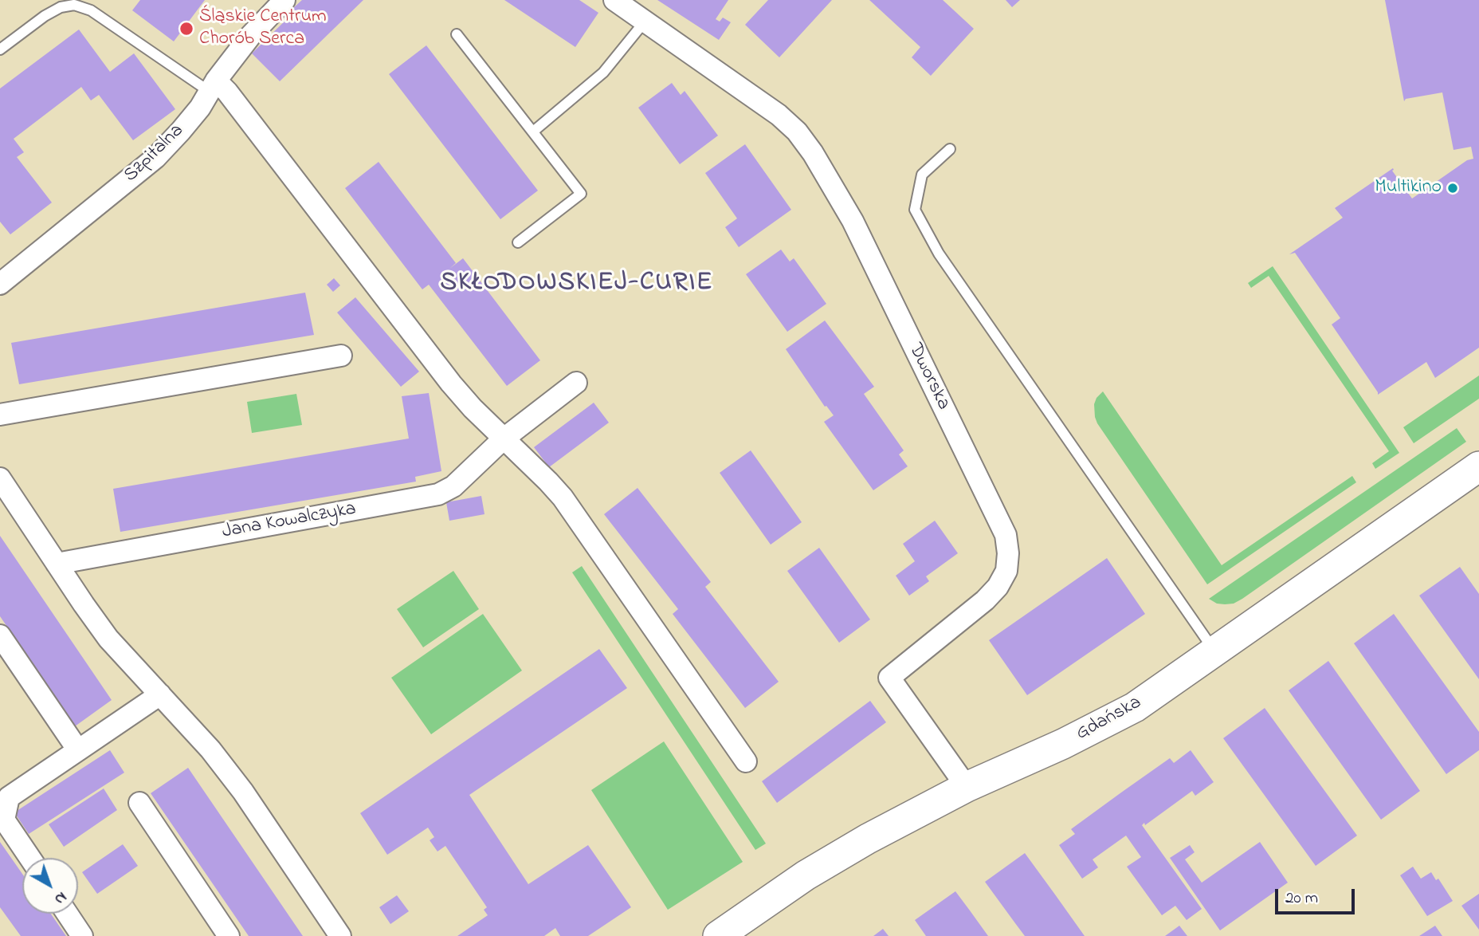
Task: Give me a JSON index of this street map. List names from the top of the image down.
{
  "streets": {
    "street": [
      "Szpitalna",
      "Dworska",
      "Jana Kowalczyka",
      "Gdańska"
    ]
  },
  "crossings": [
    ["Dworska", "Gdańska"]
  ],
  "districts": ["SKŁODOWSKIEJ-CURIE"],
  "places": ["Śląskie Centrum Chorób Serca", "Multikino"],
  "scale_bar": "20 m",
  "north": "bottom right"
}
